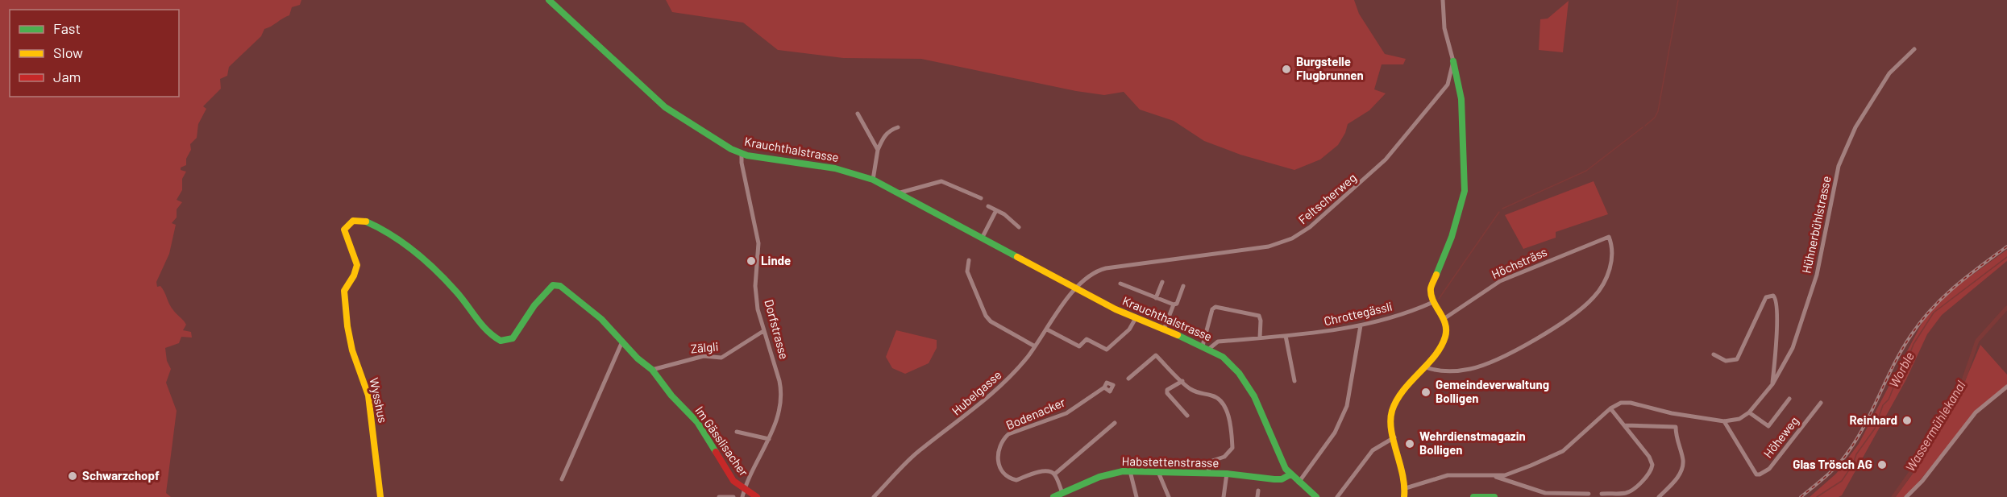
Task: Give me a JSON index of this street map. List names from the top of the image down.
{
  "streets": {
    "street": [
      "Krauchthalstrasse",
      "Feltscherweg",
      "Hühnerbühlstrasse",
      "Höchsträss",
      "Chrottegässli",
      "Dorfstrasse",
      "Zälgli",
      "Hubelgasse",
      "Wysshus",
      "Bodenacker",
      "Höheweg",
      "Im Gässlisacher",
      "Habstettenstrasse"
    ]
  },
  "crossings": [
    ["Krauchthalstrasse", "Feltscherweg"],
    ["Krauchthalstrasse", "Chrottegässli"],
    ["Krauchthalstrasse", "Dorfstrasse"],
    ["Krauchthalstrasse", "Hubelgasse"],
    ["Krauchthalstrasse", "Habstettenstrasse"],
    ["Feltscherweg", "Hubelgasse"],
    ["Hühnerbühlstrasse", "Höheweg"],
    ["Dorfstrasse", "Zälgli"],
    ["Dorfstrasse", "Im Gässlisacher"],
    ["Zälgli", "Im Gässlisacher"],
    ["Wysshus", "Im Gässlisacher"]
  ],
  "water": ["Worble", "Wassermühlekanal"],
  "places": [
    "Burgstelle Flugbrunnen",
    "Linde",
    "Gemeindeverwaltung Bolligen",
    "Reinhard",
    "Wehrdienstmagazin Bolligen",
    "Glas Trösch AG",
    "Schwarzchopf"
  ],
  "legend": ["Fast", "Slow", "Jam"]
}
